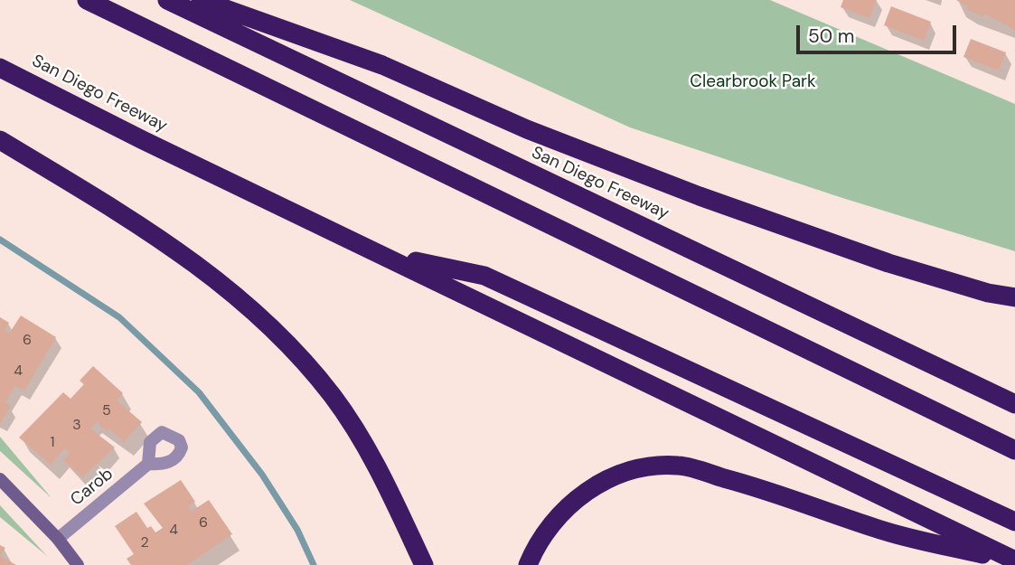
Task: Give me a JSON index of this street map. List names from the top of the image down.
{
  "streets": {
    "highway": ["San Diego Freeway"],
    "street": ["Carob"]
  },
  "parks": ["Clearbrook Park"],
  "house_numbers": [
    "6",
    "4",
    "5",
    "3",
    "1",
    "6",
    "4",
    "2"
  ],
  "scale_bar": "50 m"
}
